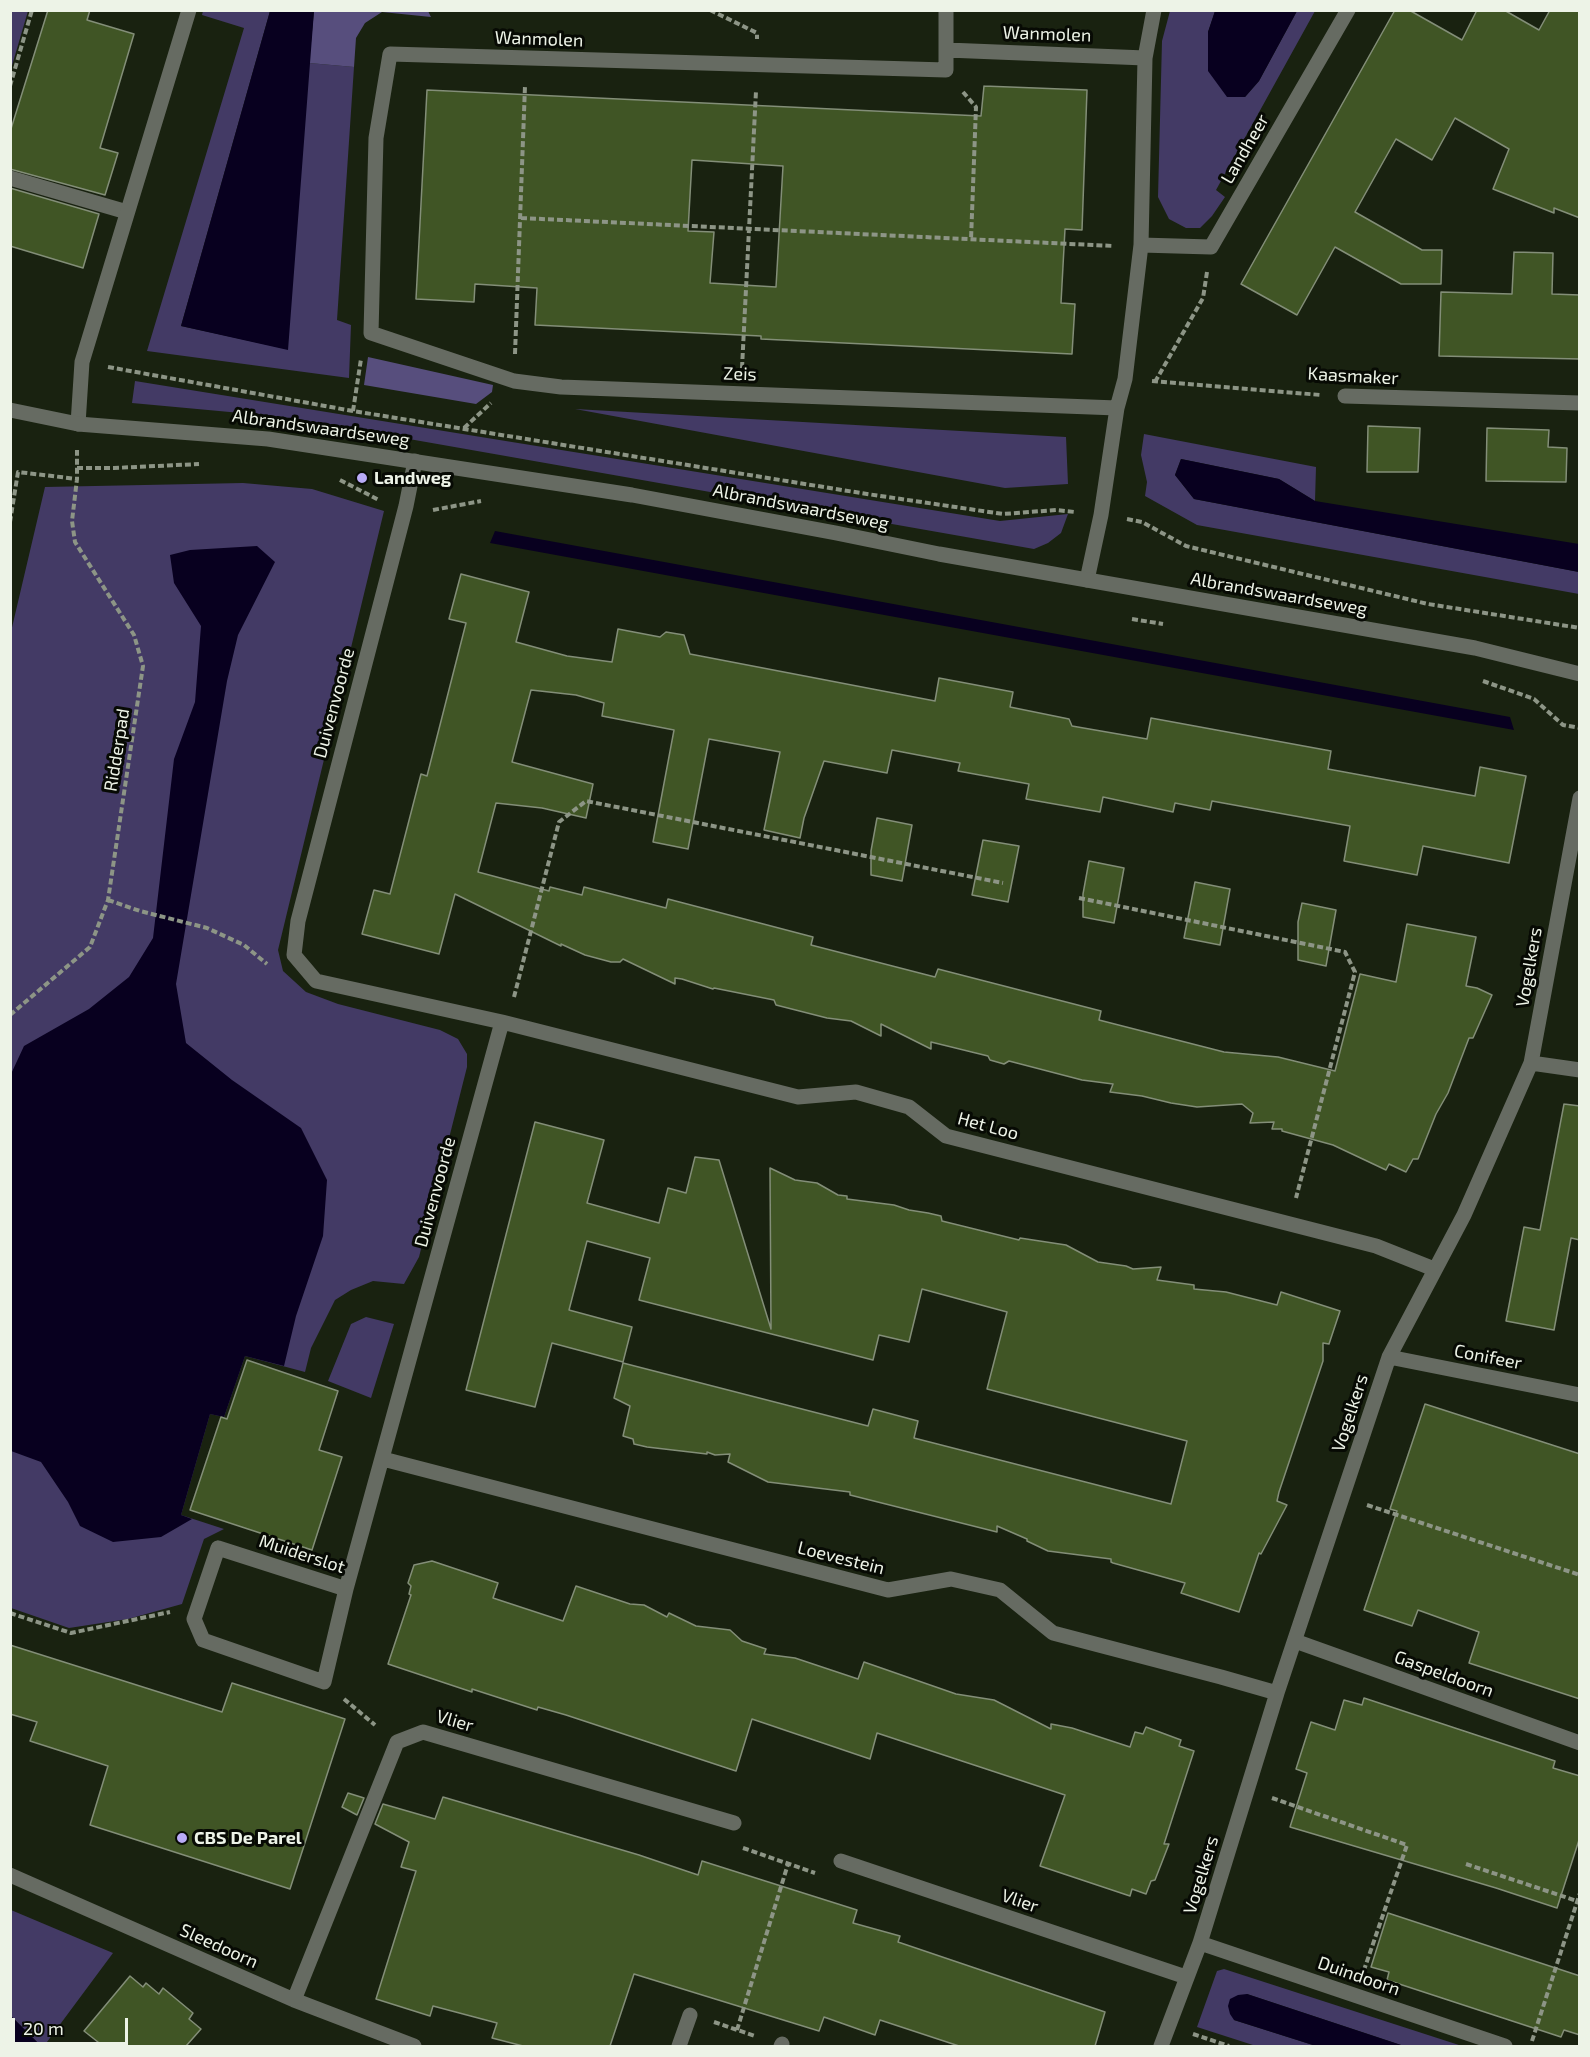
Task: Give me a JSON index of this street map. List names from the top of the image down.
{
  "streets": {
    "street": [
      "Wanmolen",
      "Landheer",
      "Zeis",
      "Kaasmaker",
      "Albrandswaardseweg",
      "Duivenvoorde",
      "Vogelkers",
      "Het Loo",
      "Conifeer",
      "Muiderslot",
      "Loevestein",
      "Gaspeldoorn",
      "Vlier",
      "Sleedoorn",
      "Duindoorn"
    ],
    "path": ["Ridderpad"]
  },
  "crossings": [
    ["Wanmolen", "Zeis"],
    ["Albrandswaardseweg", "Duivenvoorde"],
    ["Duivenvoorde", "Het Loo"],
    ["Duivenvoorde", "Muiderslot"],
    ["Duivenvoorde", "Loevestein"],
    ["Vogelkers", "Het Loo"],
    ["Vogelkers", "Conifeer"],
    ["Vogelkers", "Loevestein"],
    ["Vogelkers", "Gaspeldoorn"],
    ["Vogelkers", "Vlier"],
    ["Vogelkers", "Duindoorn"]
  ],
  "places": ["Landweg", "CBS De Parel"],
  "scale_bar": "20 m"
}
